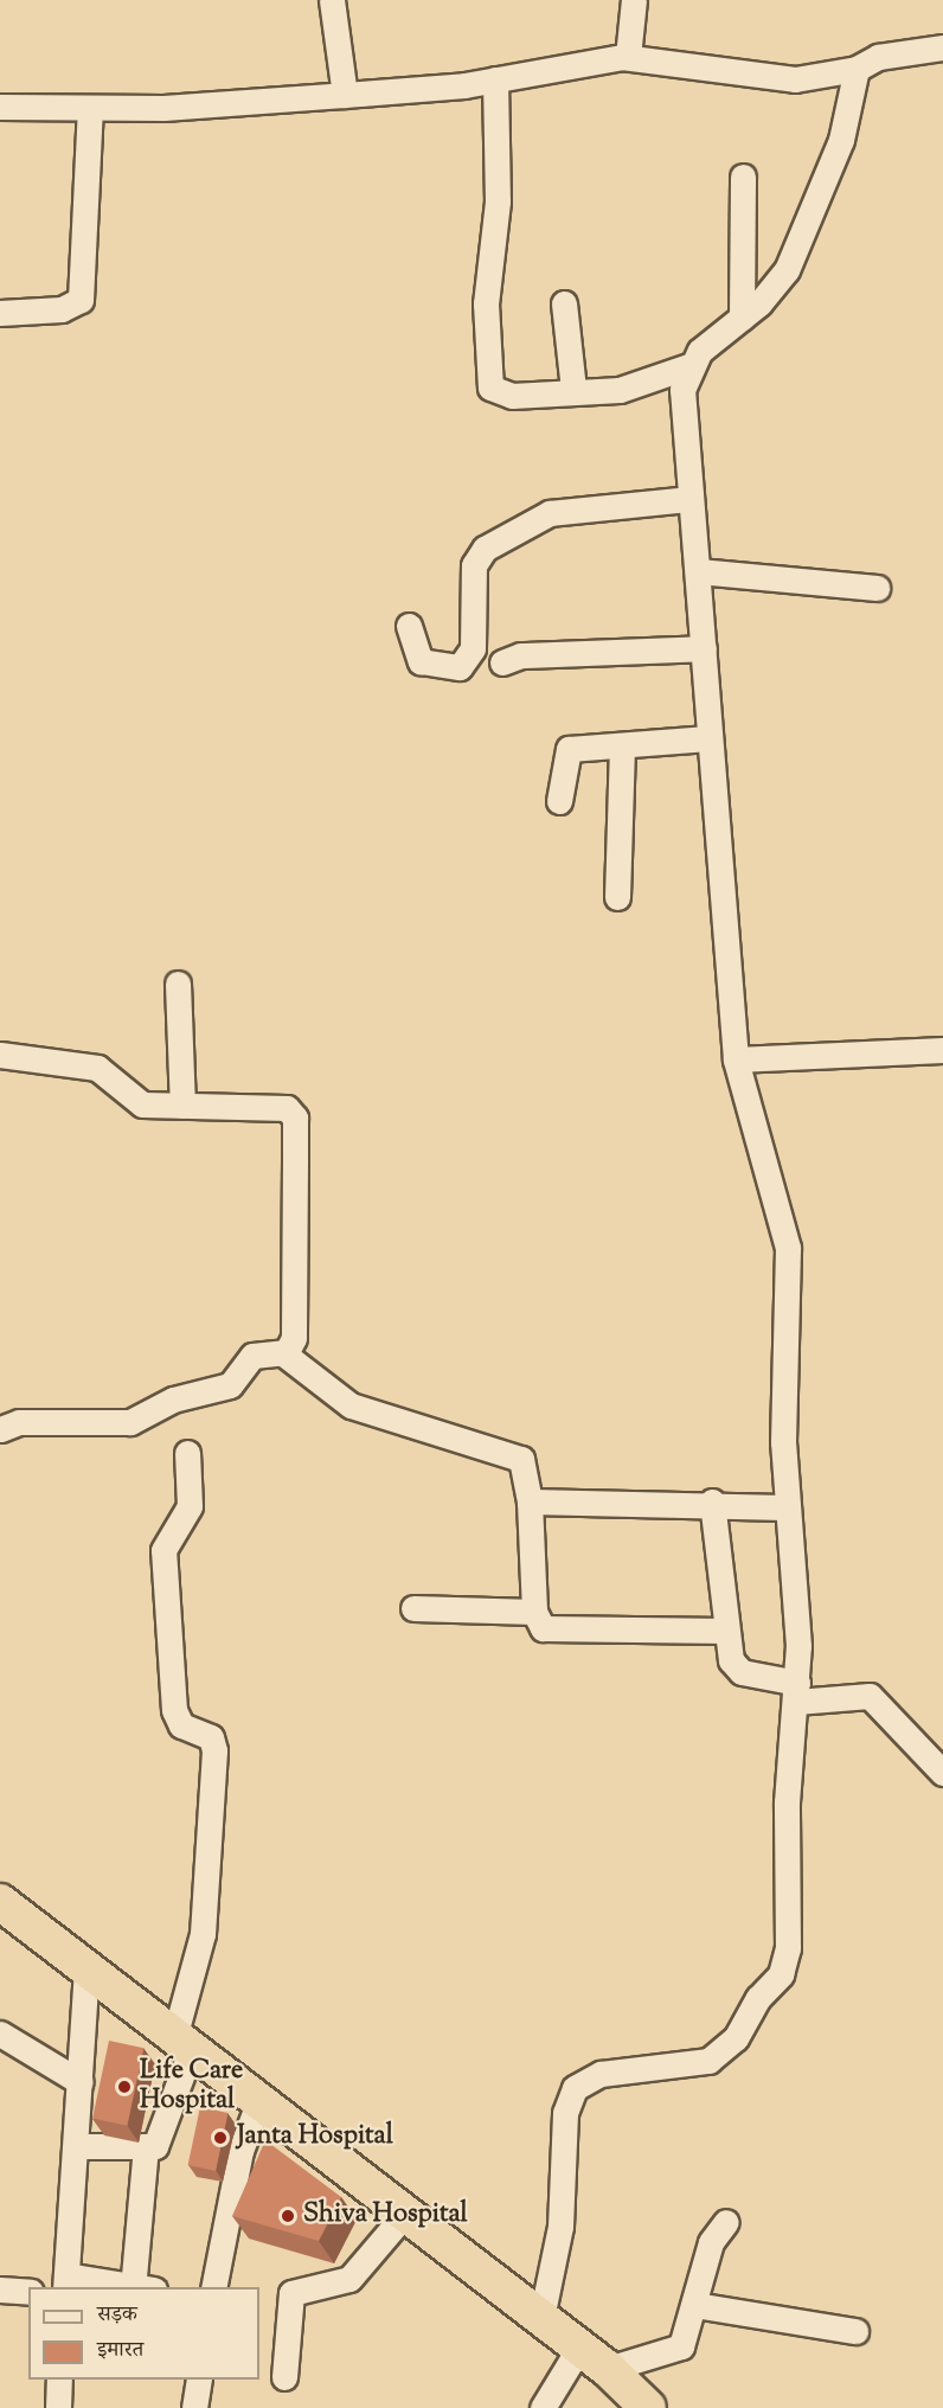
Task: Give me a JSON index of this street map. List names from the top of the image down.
{
  "places": ["Life Care Hospital", "Janta Hospital", "Shiva Hospital"],
  "legend": ["सड़क", "इमारत"]
}
